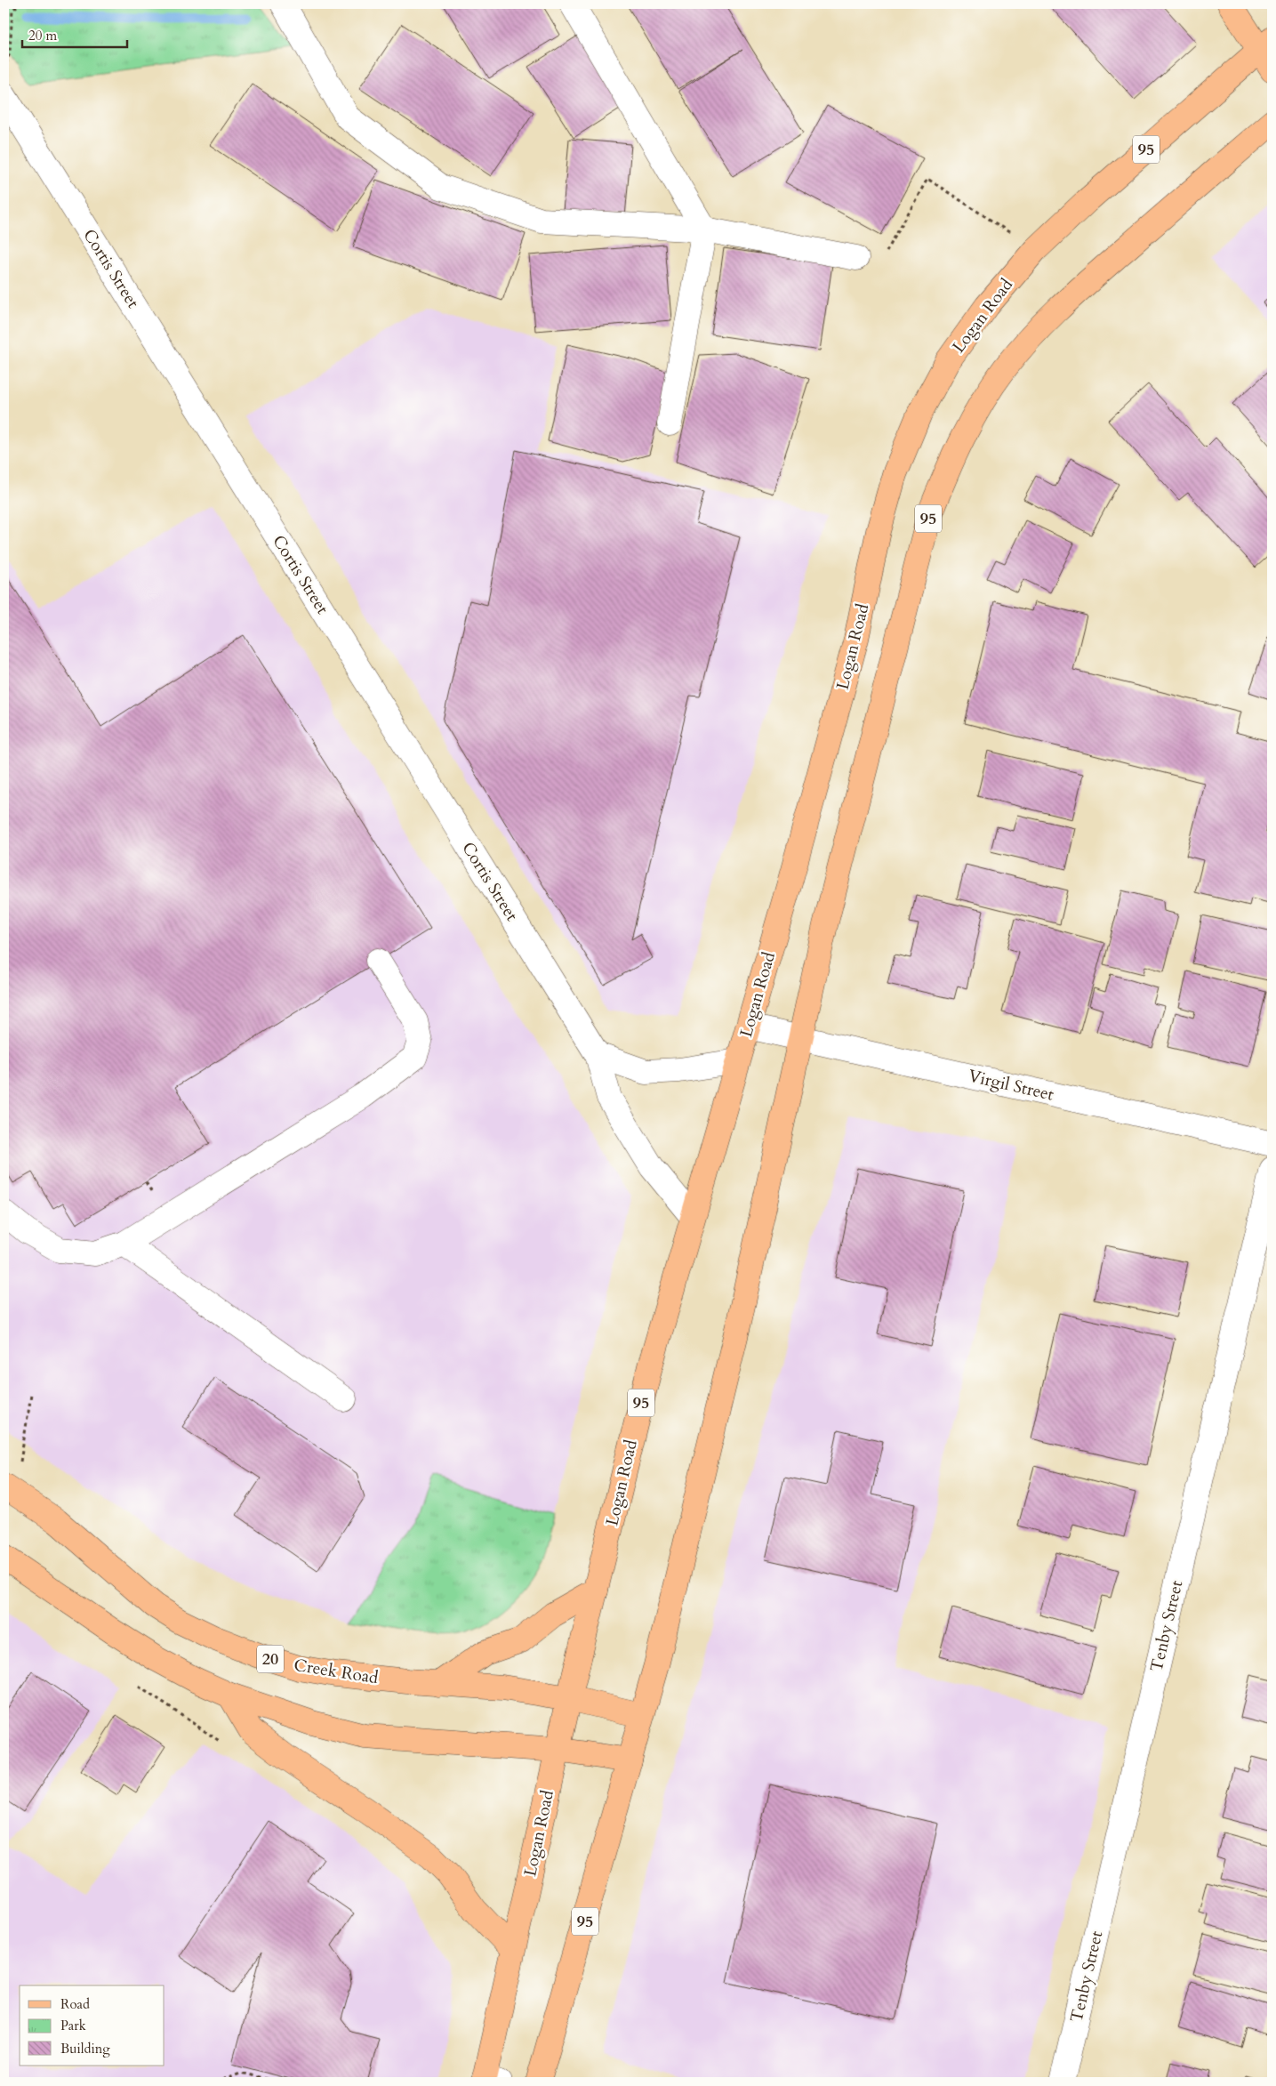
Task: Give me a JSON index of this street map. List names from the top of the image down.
{
  "streets": {
    "main road": [
      "95",
      "Logan Road",
      "20",
      "Creek Road"
    ],
    "street": ["Cortis Street", "Virgil Street", "Tenby Street"]
  },
  "crossings": [
    ["95", "Virgil Street"],
    ["95", "Creek Road"],
    ["Cortis Street", "Logan Road"],
    ["Logan Road", "Virgil Street"],
    ["Logan Road", "Creek Road"]
  ],
  "legend": ["Road", "Park", "Building"],
  "scale_bar": "20 m"
}
